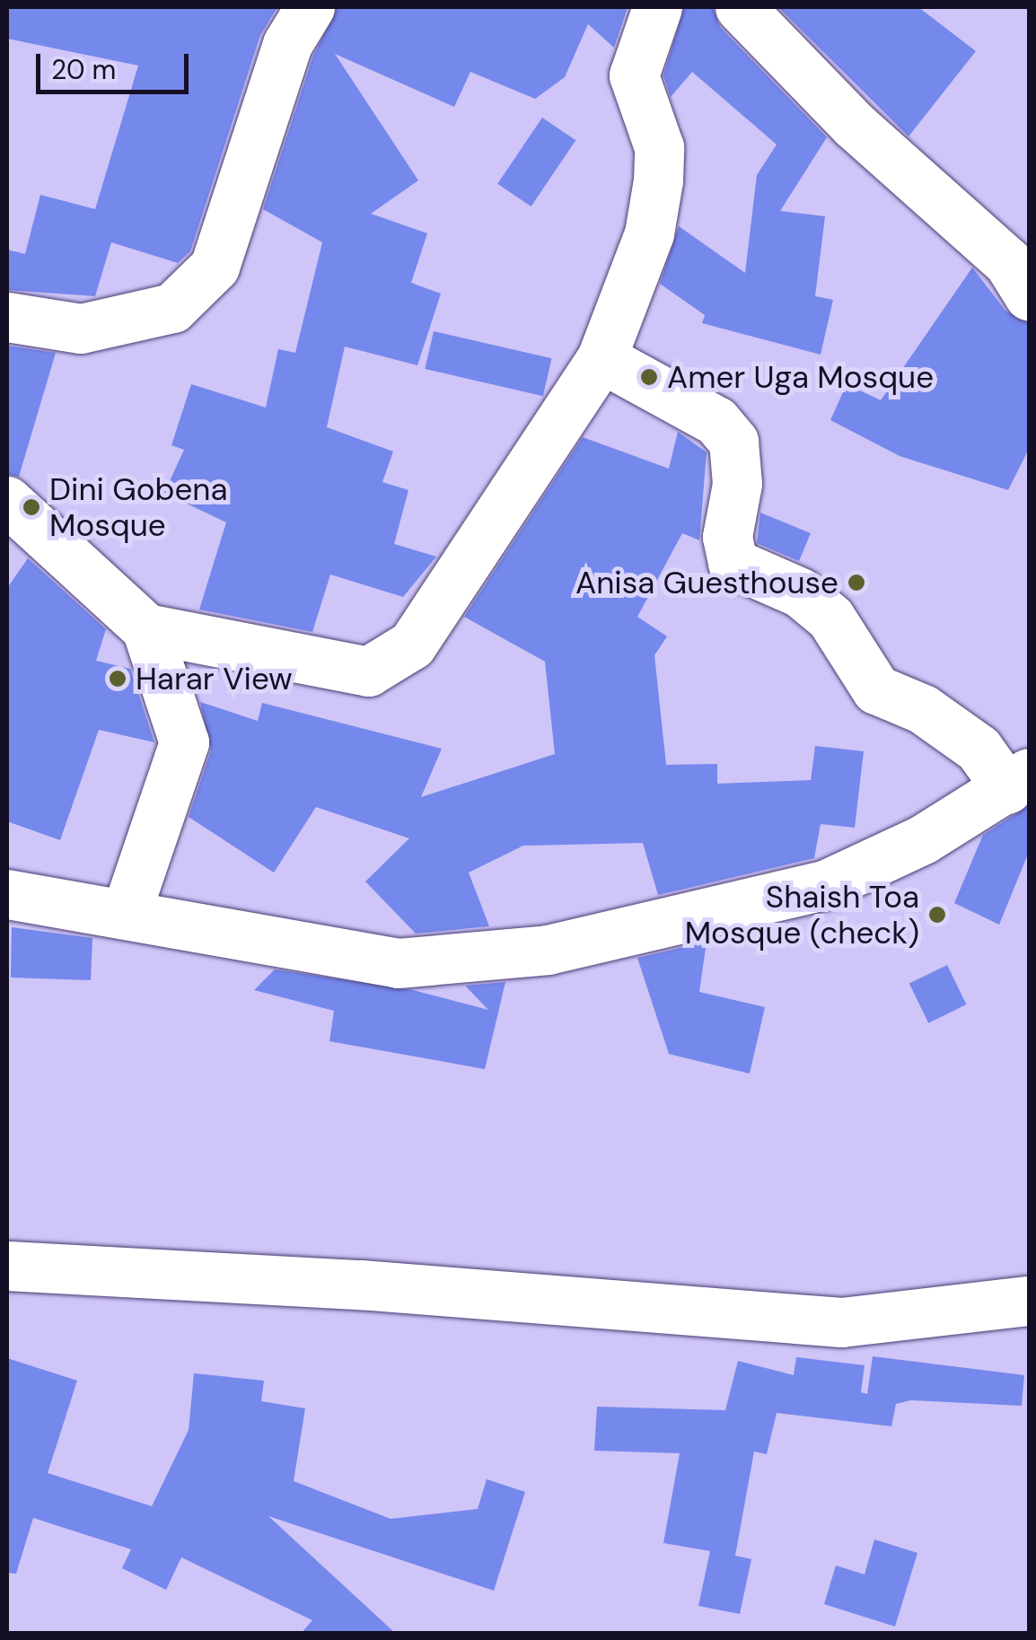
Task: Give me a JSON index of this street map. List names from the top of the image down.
{
  "places": [
    "Amer Uga Mosque",
    "Dini Gobena Mosque",
    "Anisa Guesthouse",
    "Harar View",
    "Shaish Toa Mosque (check)"
  ],
  "scale_bar": "20 m"
}
